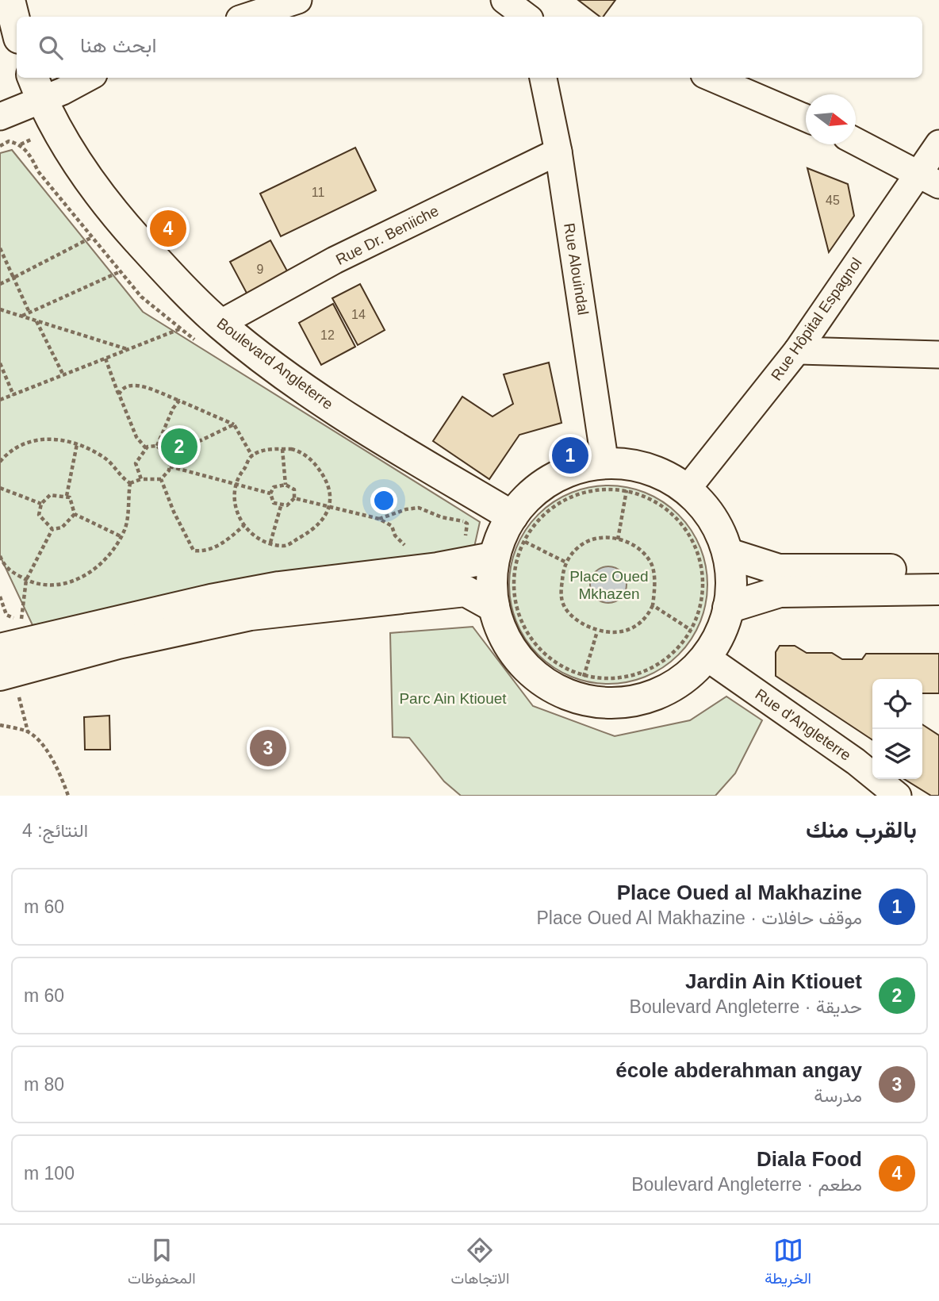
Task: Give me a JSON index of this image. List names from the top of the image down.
{
  "streets": {
    "main road": ["Boulevard Angleterre"],
    "street": [
      "Rue Dr. Beniiche",
      "Rue Alouindal",
      "Rue Hôpital Espagnol",
      "Rue d'Angleterre"
    ]
  },
  "crossings": [
    ["Rue Dr. Beniiche", "Rue Alouindal"],
    ["Rue Dr. Beniiche", "Boulevard Angleterre"]
  ],
  "parks": ["Place Oued Mkhazen", "Parc Ain Ktiouet"],
  "house_numbers": [
    "11",
    "45",
    "9",
    "14",
    "12"
  ],
  "north": "right",
  "page": {
    "search": "ابحث هنا",
    "pins": [
      "4",
      "2",
      "1",
      "3"
    ],
    "heading": ["بالقرب منك", "النتائج: 4"],
    "list": [
      {
        "mark": "1",
        "name": "Place Oued al Makhazine",
        "note": "موقف حافلات · Place Oued Al Makhazine",
        "value": "60 m"
      },
      {
        "mark": "2",
        "name": "Jardin Ain Ktiouet",
        "note": "حديقة · Boulevard Angleterre",
        "value": "60 m"
      },
      {
        "mark": "3",
        "name": "école abderahman angay",
        "note": "مدرسة",
        "value": "80 m"
      },
      {
        "mark": "4",
        "name": "Diala Food",
        "note": "مطعم · Boulevard Angleterre",
        "value": "100 m"
      }
    ],
    "nav": ["الخريطة", "الاتجاهات", "المحفوظات"]
  }
}
